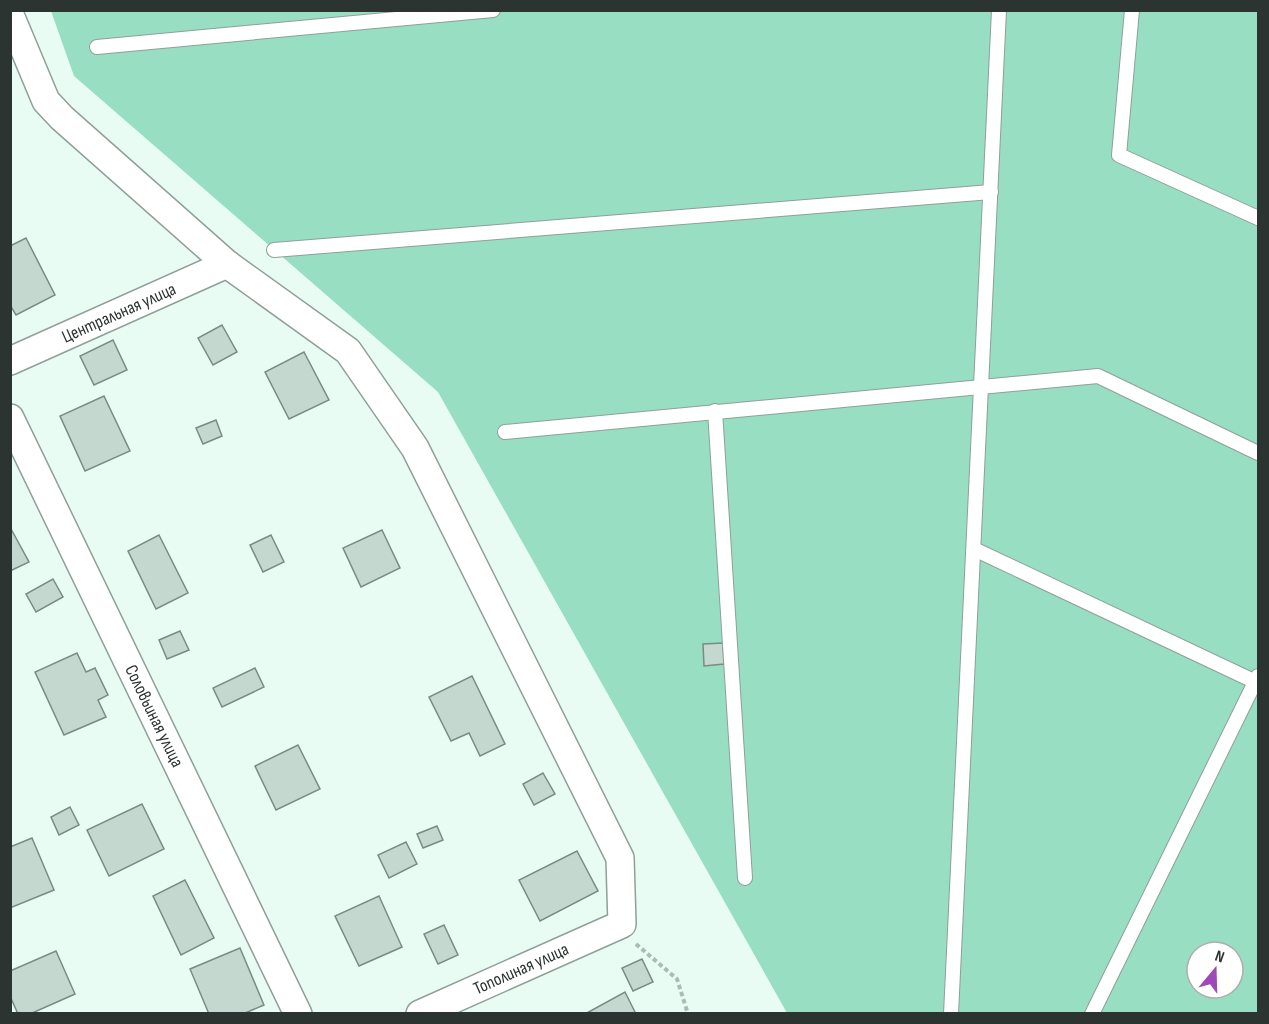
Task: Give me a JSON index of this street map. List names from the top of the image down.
{
  "streets": {
    "street": ["Центральная улица", "Соловьиная улица", "Тополиная улица"]
  },
  "north": "top"
}
